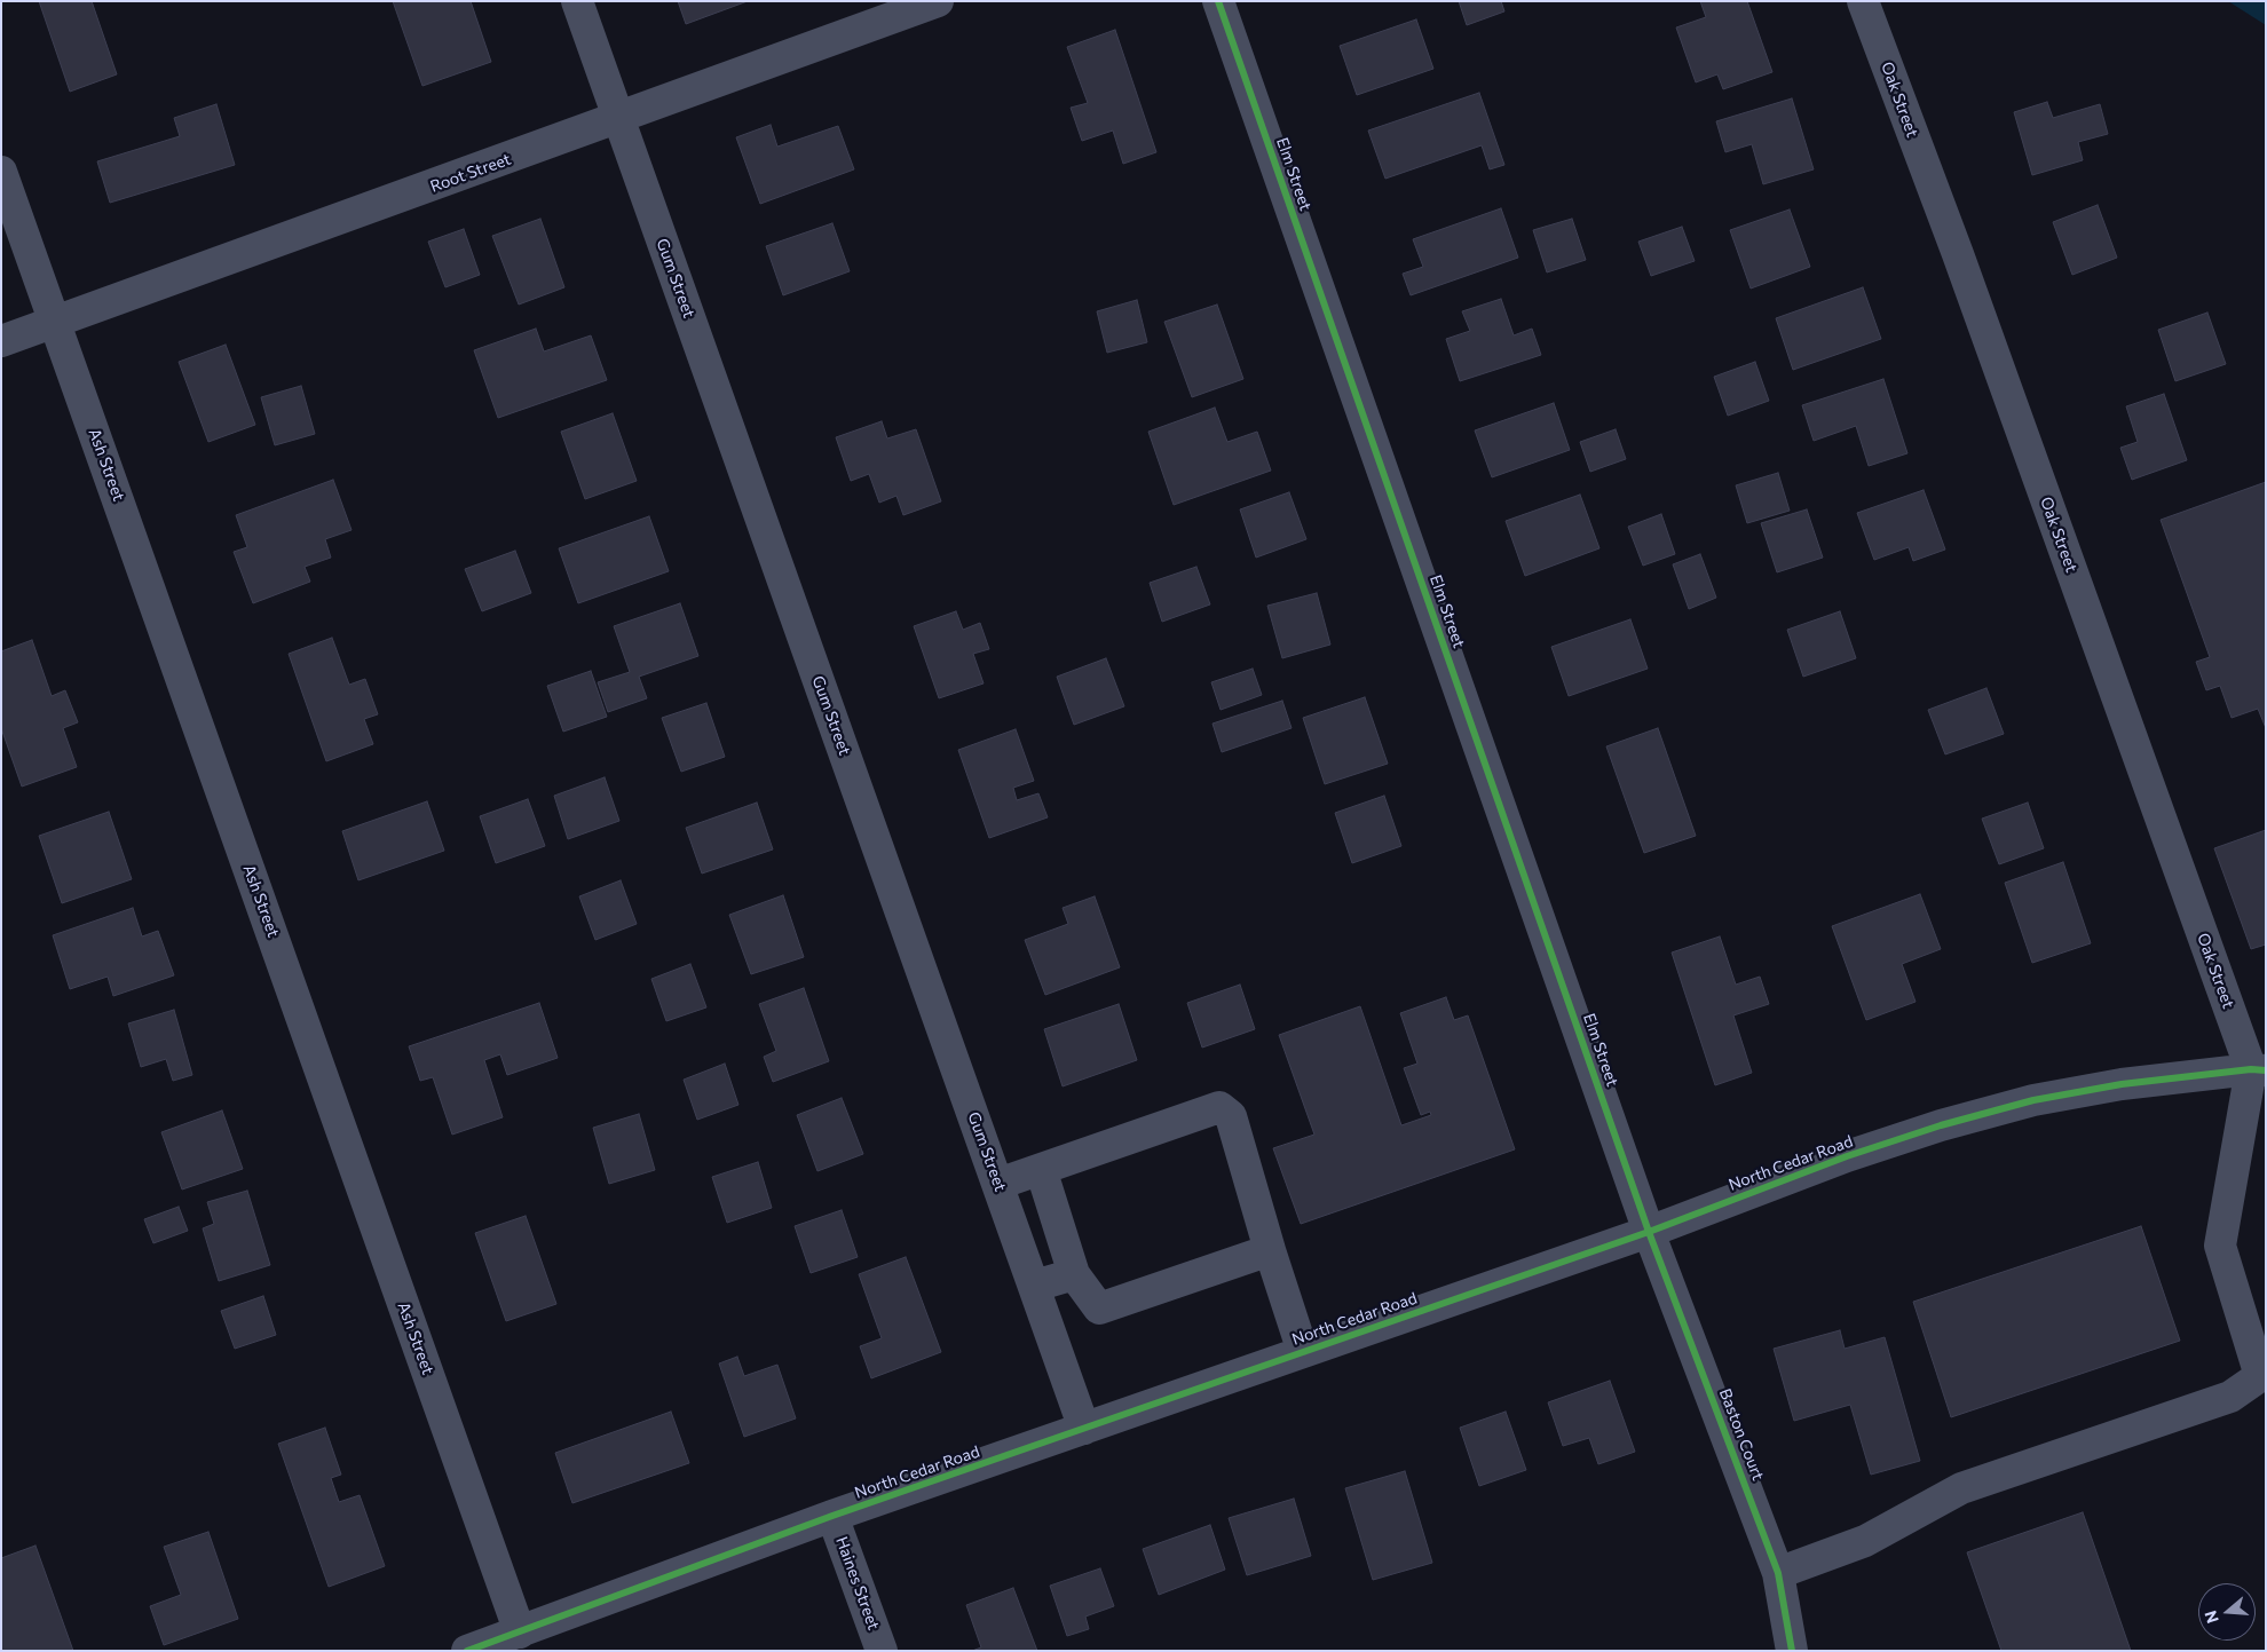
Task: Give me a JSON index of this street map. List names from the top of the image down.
{
  "streets": {
    "street": [
      "Oak Street",
      "Root Street",
      "Elm Street",
      "Gum Street",
      "Ash Street",
      "North Cedar Road",
      "Baston Court",
      "Haines Street"
    ]
  },
  "crossings": [
    ["Oak Street", "North Cedar Road"],
    ["Root Street", "Gum Street"],
    ["Root Street", "Ash Street"],
    ["Elm Street", "North Cedar Road"],
    ["Elm Street", "Baston Court"],
    ["Gum Street", "North Cedar Road"],
    ["Ash Street", "North Cedar Road"],
    ["North Cedar Road", "Baston Court"],
    ["North Cedar Road", "Haines Street"]
  ],
  "north": "left"
}
